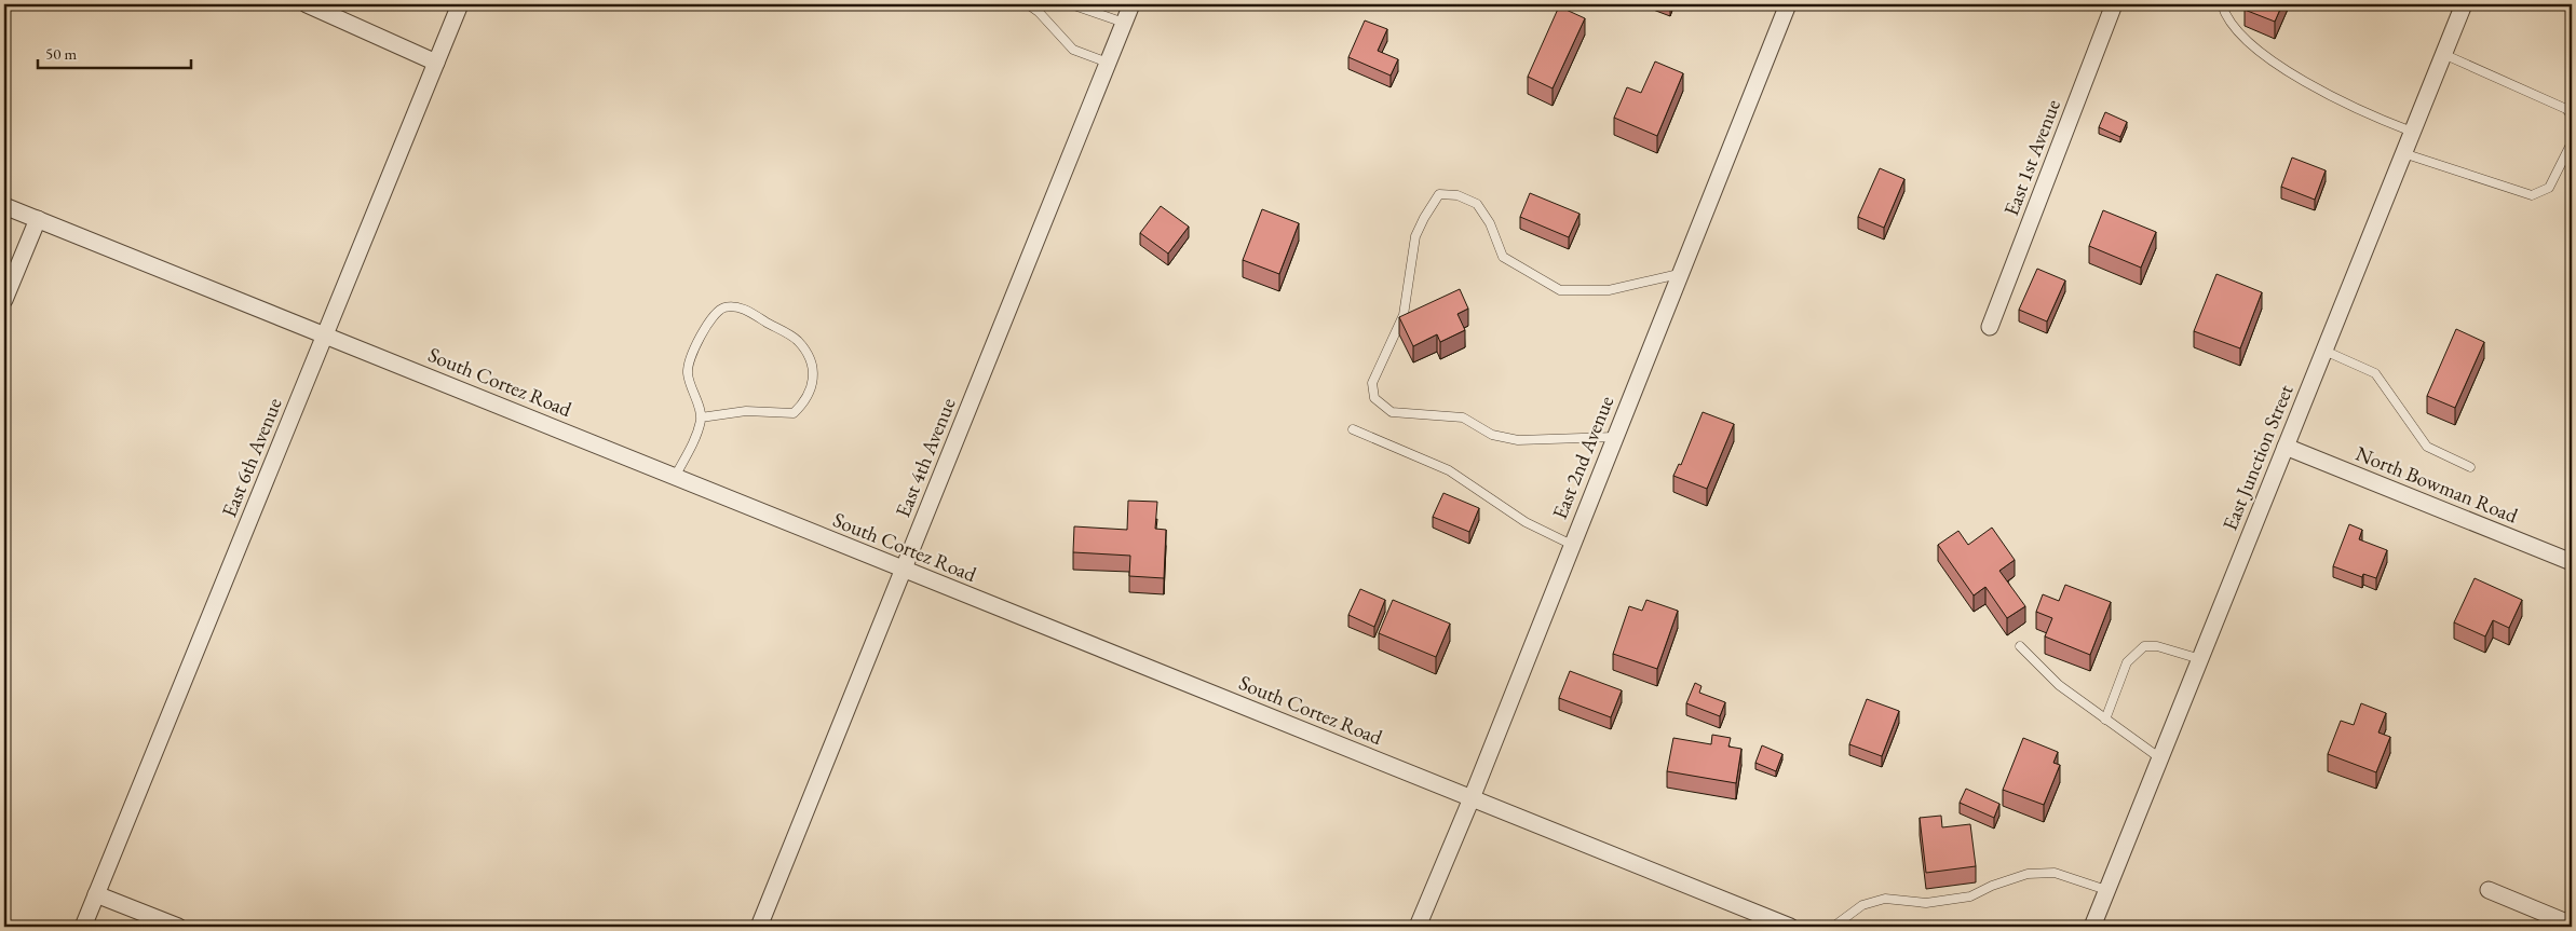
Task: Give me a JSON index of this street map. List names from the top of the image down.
{
  "streets": {
    "street": [
      "East 1st Avenue",
      "South Cortez Road",
      "East 6th Avenue",
      "East 4th Avenue",
      "East 2nd Avenue",
      "East Junction Street",
      "North Bowman Road"
    ]
  },
  "crossings": [
    ["South Cortez Road", "East 6th Avenue"],
    ["South Cortez Road", "East 4th Avenue"],
    ["South Cortez Road", "East 2nd Avenue"],
    ["East Junction Street", "North Bowman Road"]
  ],
  "scale_bar": "50 m"
}
